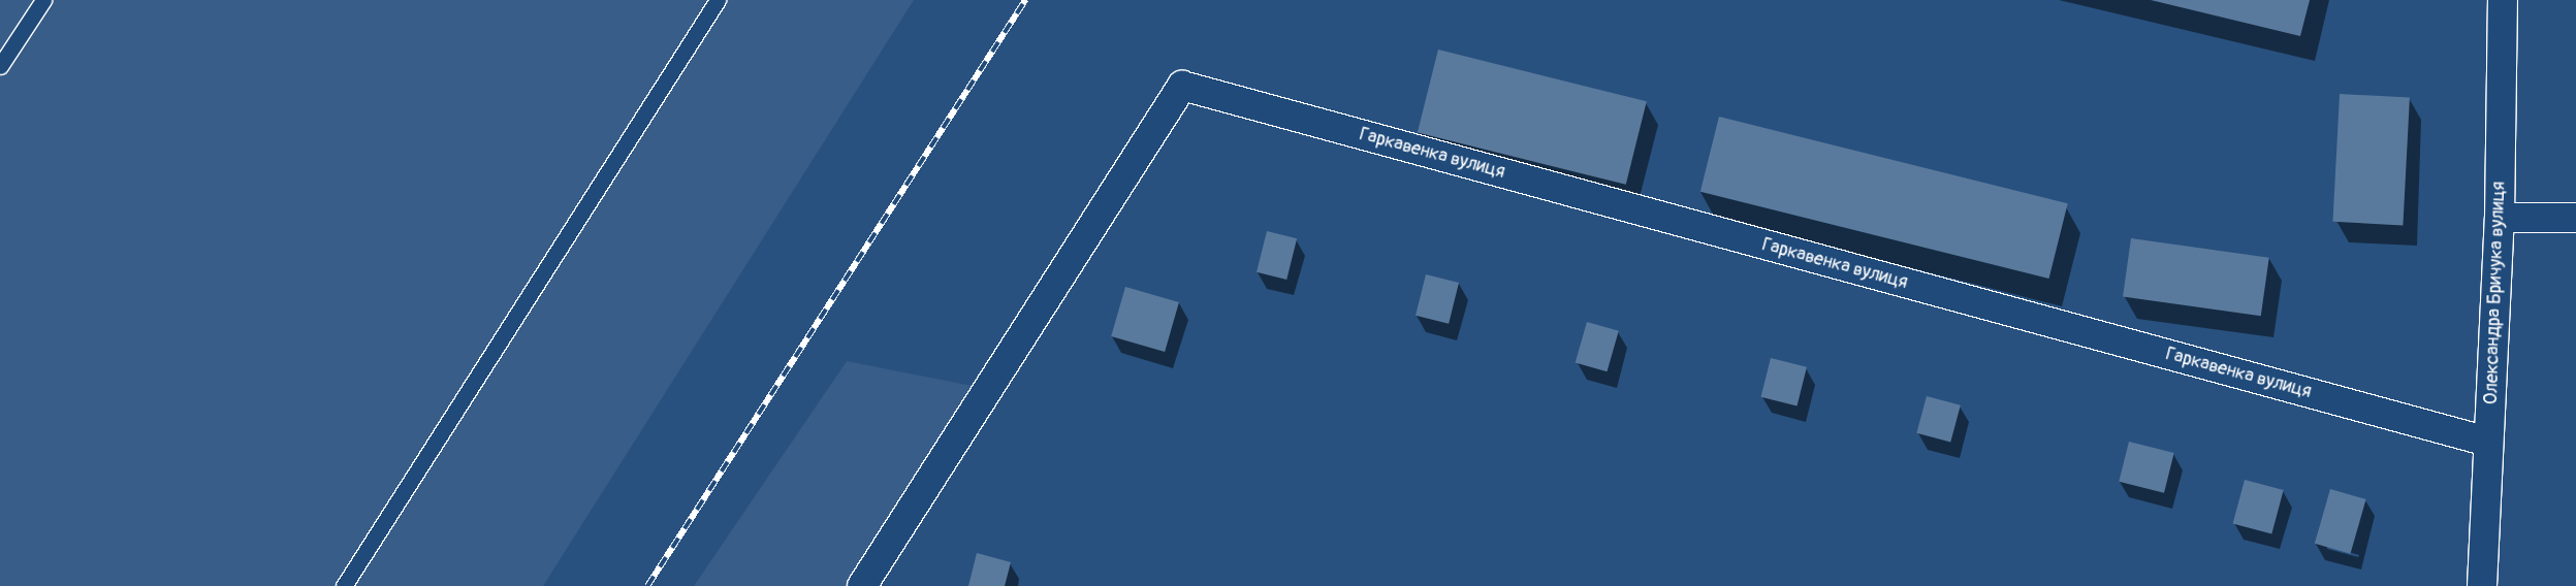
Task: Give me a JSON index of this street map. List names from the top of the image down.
{
  "streets": {
    "street": ["Гаркавенка вулиця", "Олександра Бричука вулиця"]
  },
  "crossings": [
    ["Гаркавенка вулиця", "Олександра Бричука вулиця"]
  ]
}
